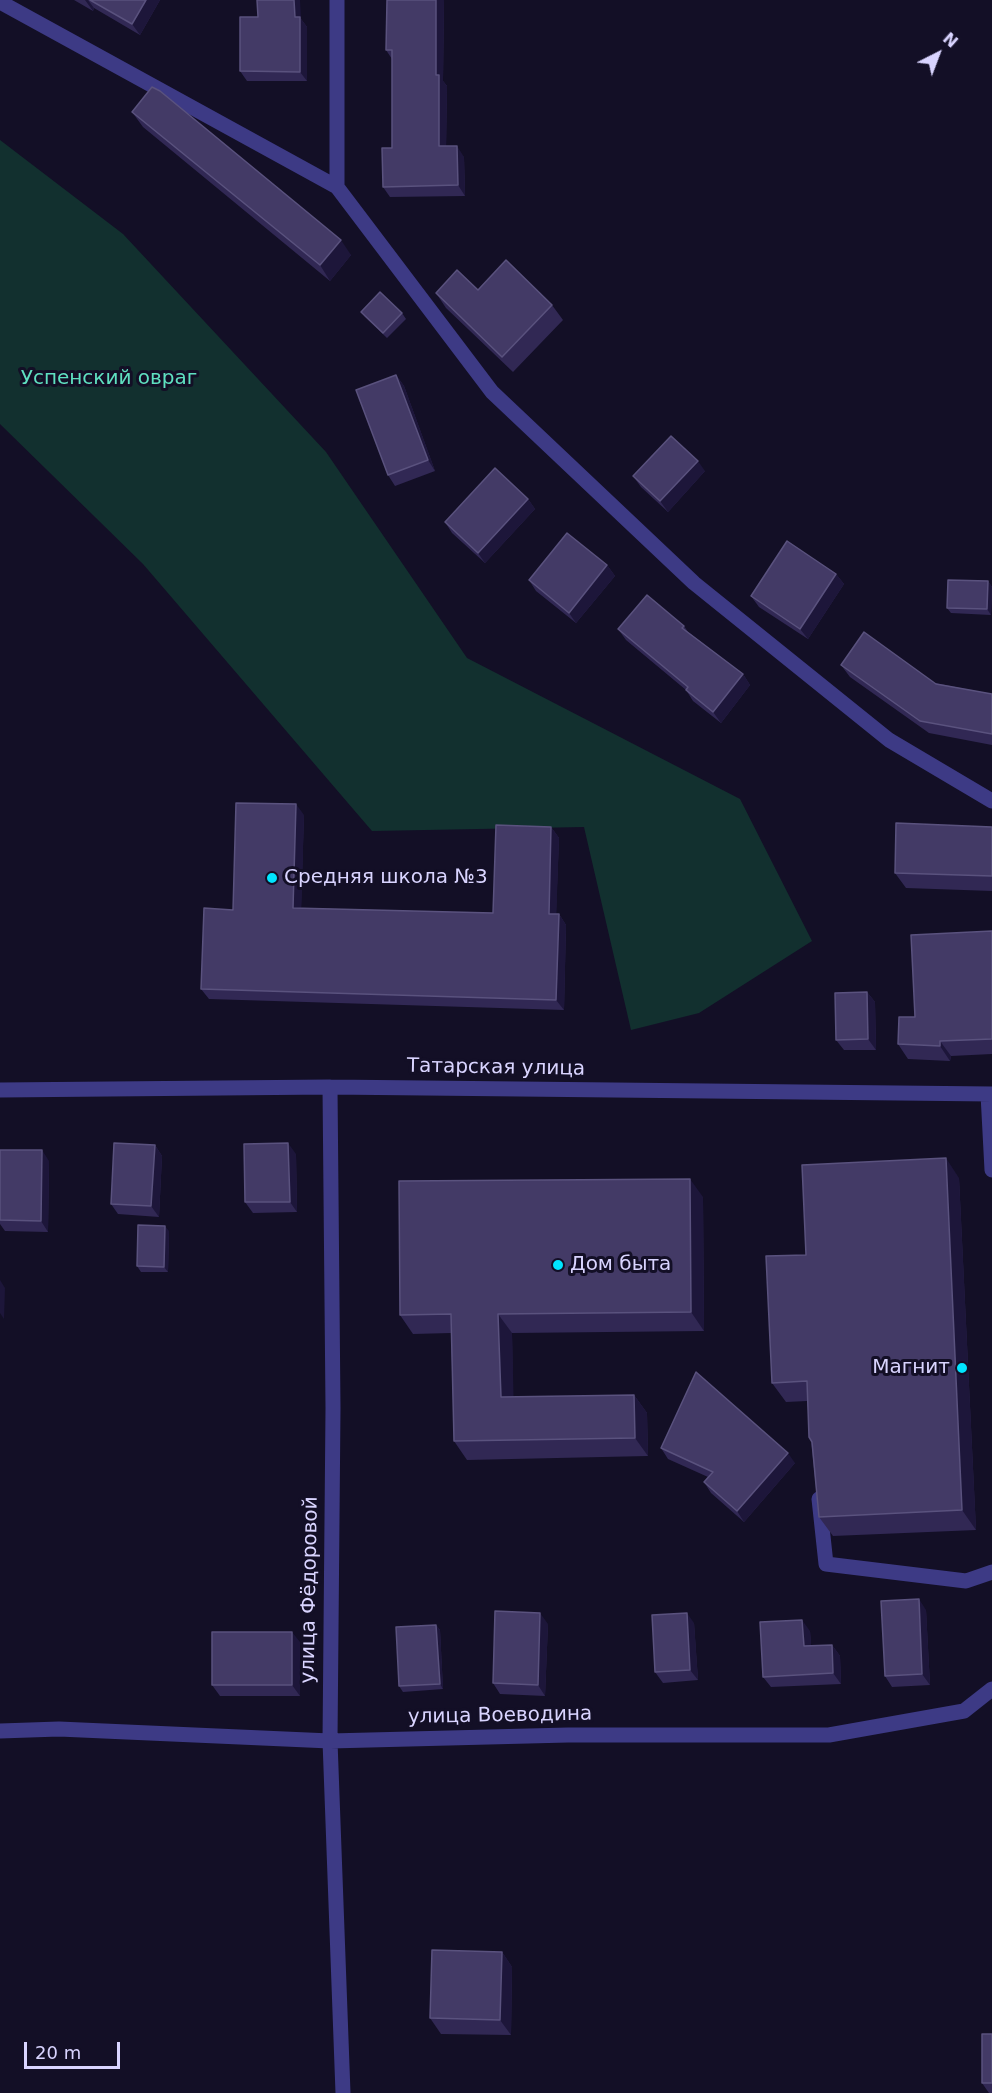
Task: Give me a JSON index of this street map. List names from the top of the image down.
{
  "streets": {
    "street": ["Татарская улица", "улица Фёдоровой", "улица Воеводина"]
  },
  "crossings": [
    ["Татарская улица", "улица Фёдоровой"],
    ["улица Фёдоровой", "улица Воеводина"]
  ],
  "parks": ["Успенский овраг"],
  "places": ["Средняя школа №3", "Дом быта", "Магнит"],
  "scale_bar": "20 m",
  "north": "top right"
}
